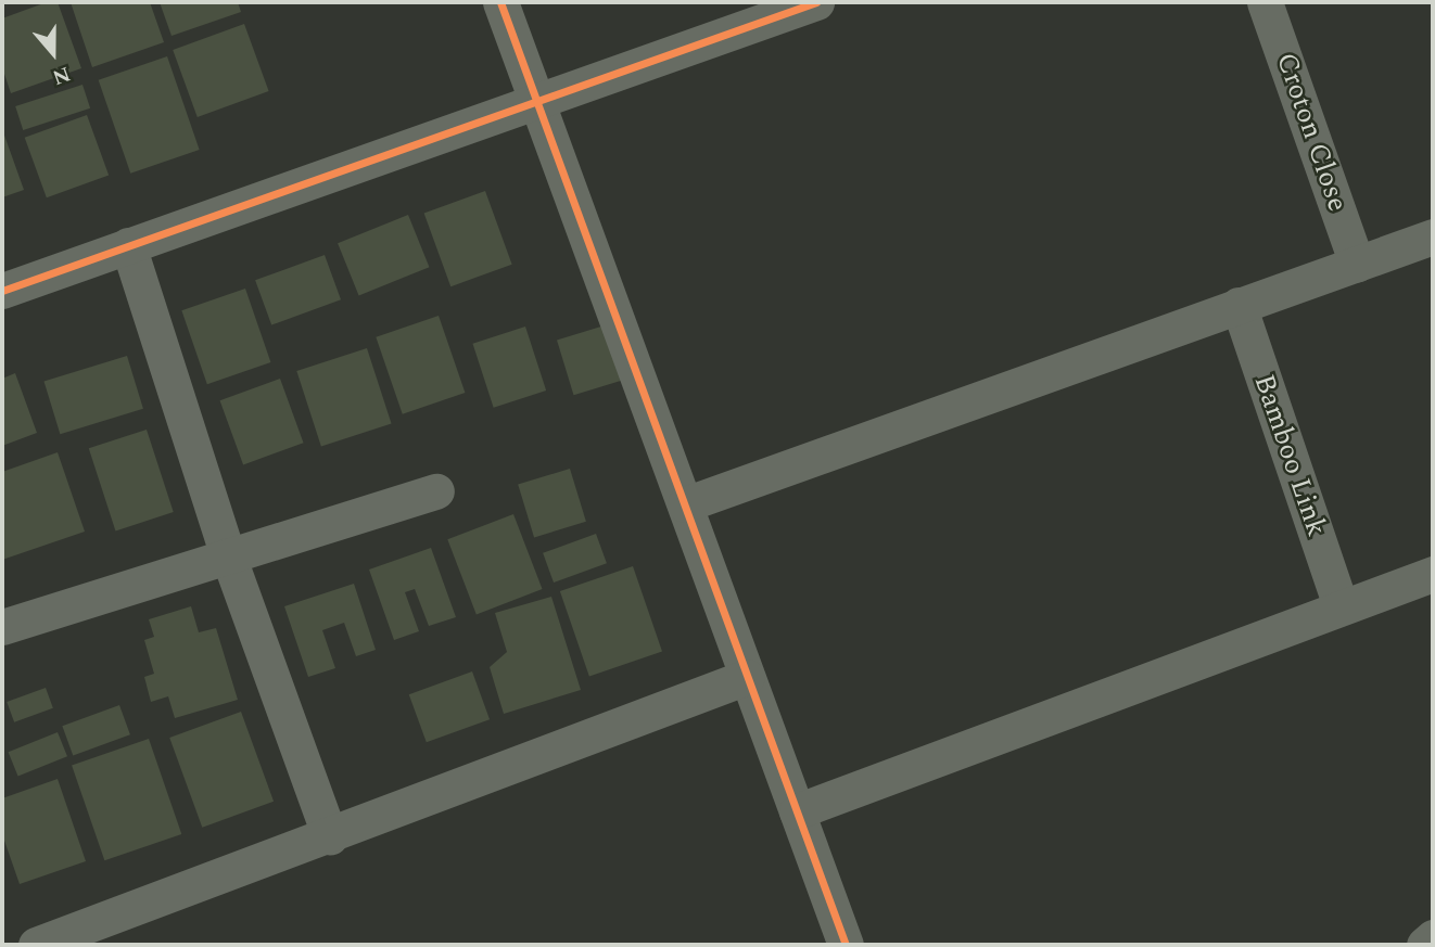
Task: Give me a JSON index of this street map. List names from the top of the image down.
{
  "streets": {
    "street": ["Croton Close", "Bamboo Link"]
  },
  "north": "bottom"
}
